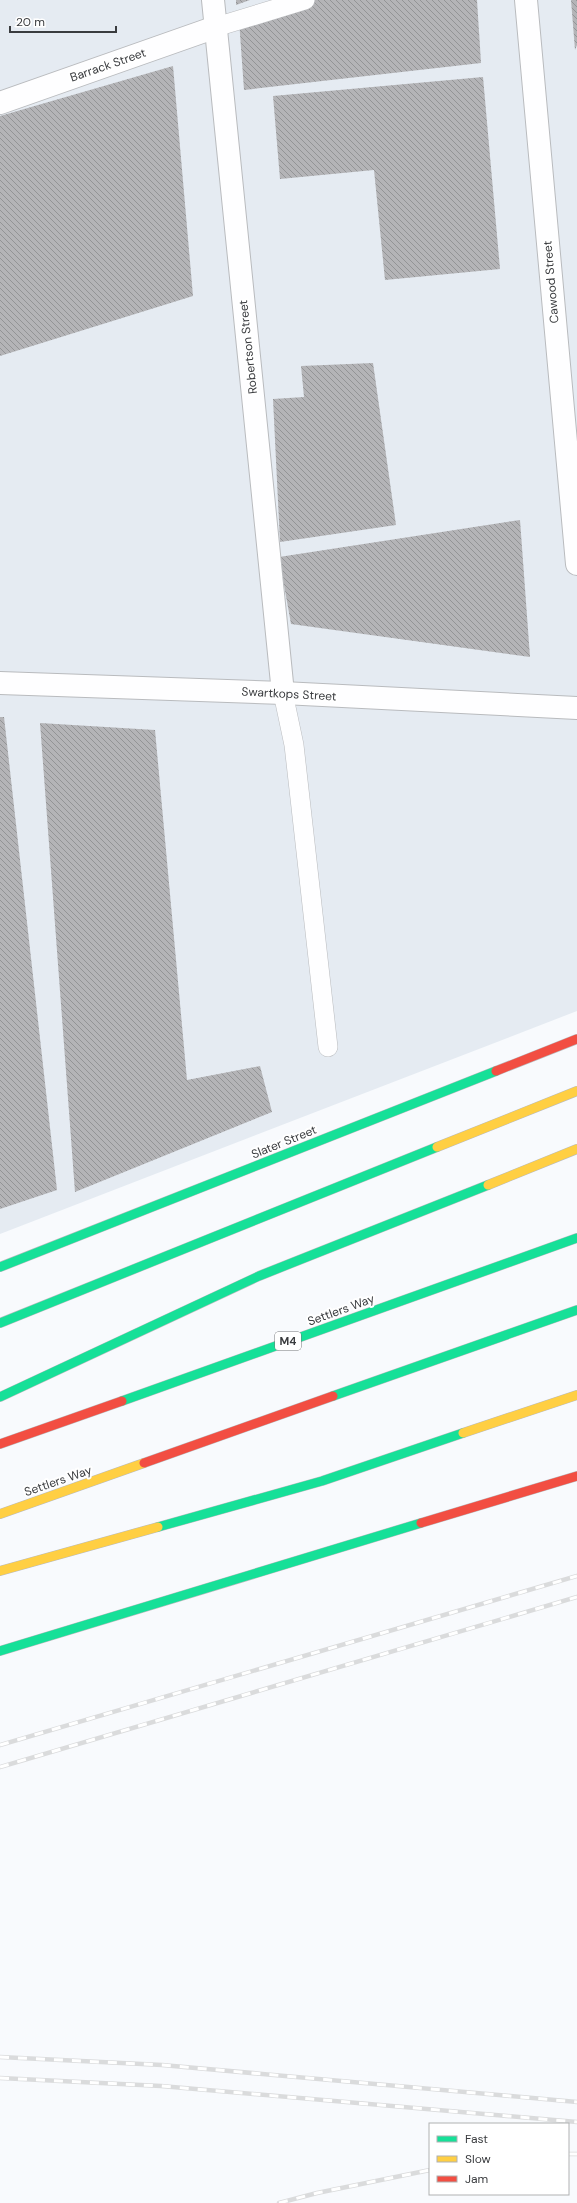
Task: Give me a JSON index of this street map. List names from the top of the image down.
{
  "streets": {
    "main road": ["Slater Street", "Settlers Way", "M4"],
    "street": [
      "Barrack Street",
      "Cawood Street",
      "Robertson Street",
      "Swartkops Street"
    ]
  },
  "crossings": [
    ["Barrack Street", "Robertson Street"],
    ["Robertson Street", "Swartkops Street"]
  ],
  "legend": ["Fast", "Slow", "Jam"],
  "scale_bar": "20 m"
}
